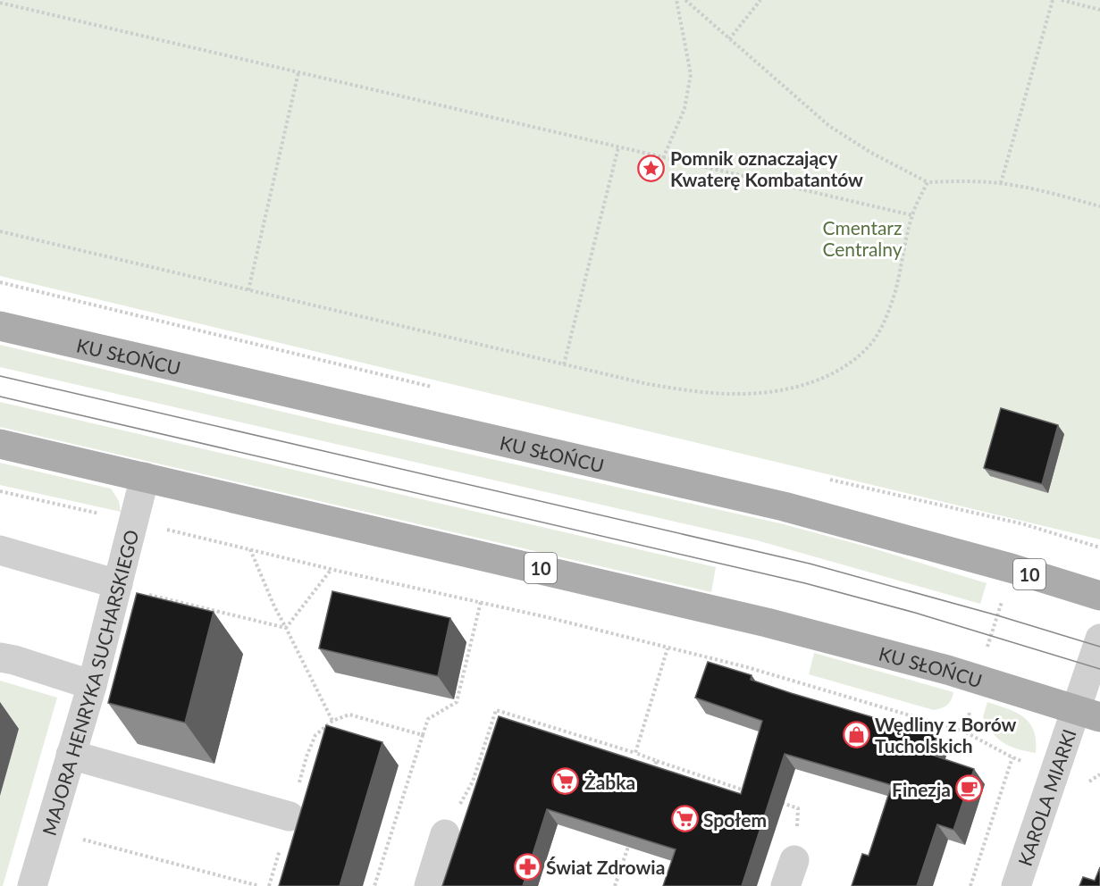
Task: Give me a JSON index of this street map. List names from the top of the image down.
{
  "streets": {
    "main road": ["KU SŁOŃCU", "10"],
    "street": ["MAJORA HENRYKA SUCHARSKIEGO", "KAROLA MIARKI"]
  },
  "crossings": [
    ["KU SŁOŃCU", "MAJORA HENRYKA SUCHARSKIEGO"],
    ["KU SŁOŃCU", "KAROLA MIARKI"]
  ],
  "parks": ["Cmentarz Centralny"],
  "places": {
    "place": ["Pomnik oznaczający Kwaterę Kombatantów"],
    "shop": ["Wędliny z Borów Tucholskich"],
    "supermarket": ["Żabka", "Społem"],
    "cafe": ["Finezja"],
    "pharmacy": ["Świat Zdrowia"]
  }
}
